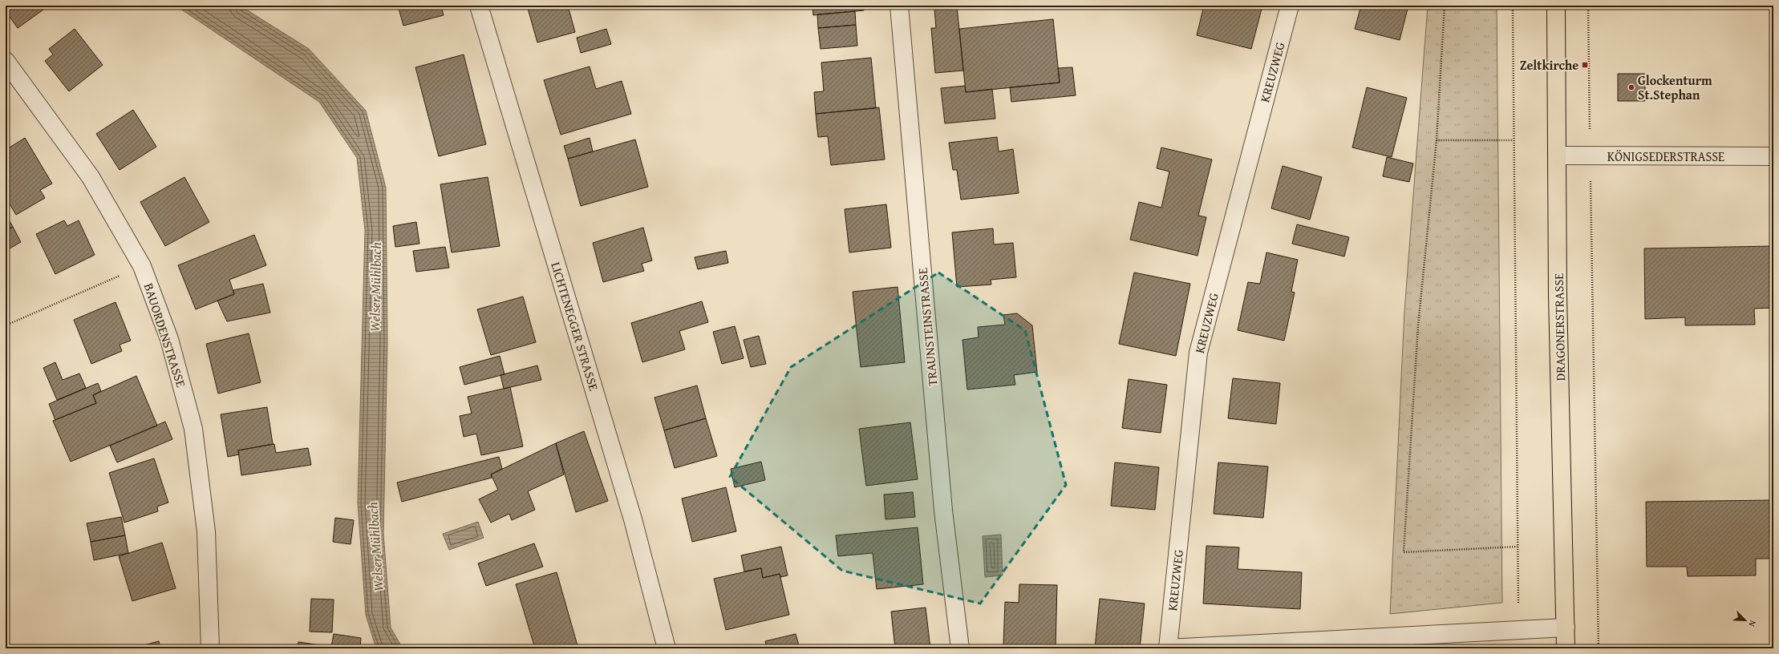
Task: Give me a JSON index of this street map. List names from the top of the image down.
{
  "streets": {
    "main road": ["DRAGONERSTRASSE"],
    "street": [
      "KREUZWEG",
      "KÖNIGSEDERSTRASSE",
      "LICHTENEGGER STRASSE",
      "TRAUNSTEINSTRASSE",
      "BAUORDENSTRASSE"
    ]
  },
  "crossings": [
    ["KÖNIGSEDERSTRASSE", "DRAGONERSTRASSE"]
  ],
  "water": ["Welser Mühlbach"],
  "places": {
    "transit": ["Zeltkirche"],
    "other": ["Glockenturm St.Stephan"]
  },
  "north": "bottom right"
}
